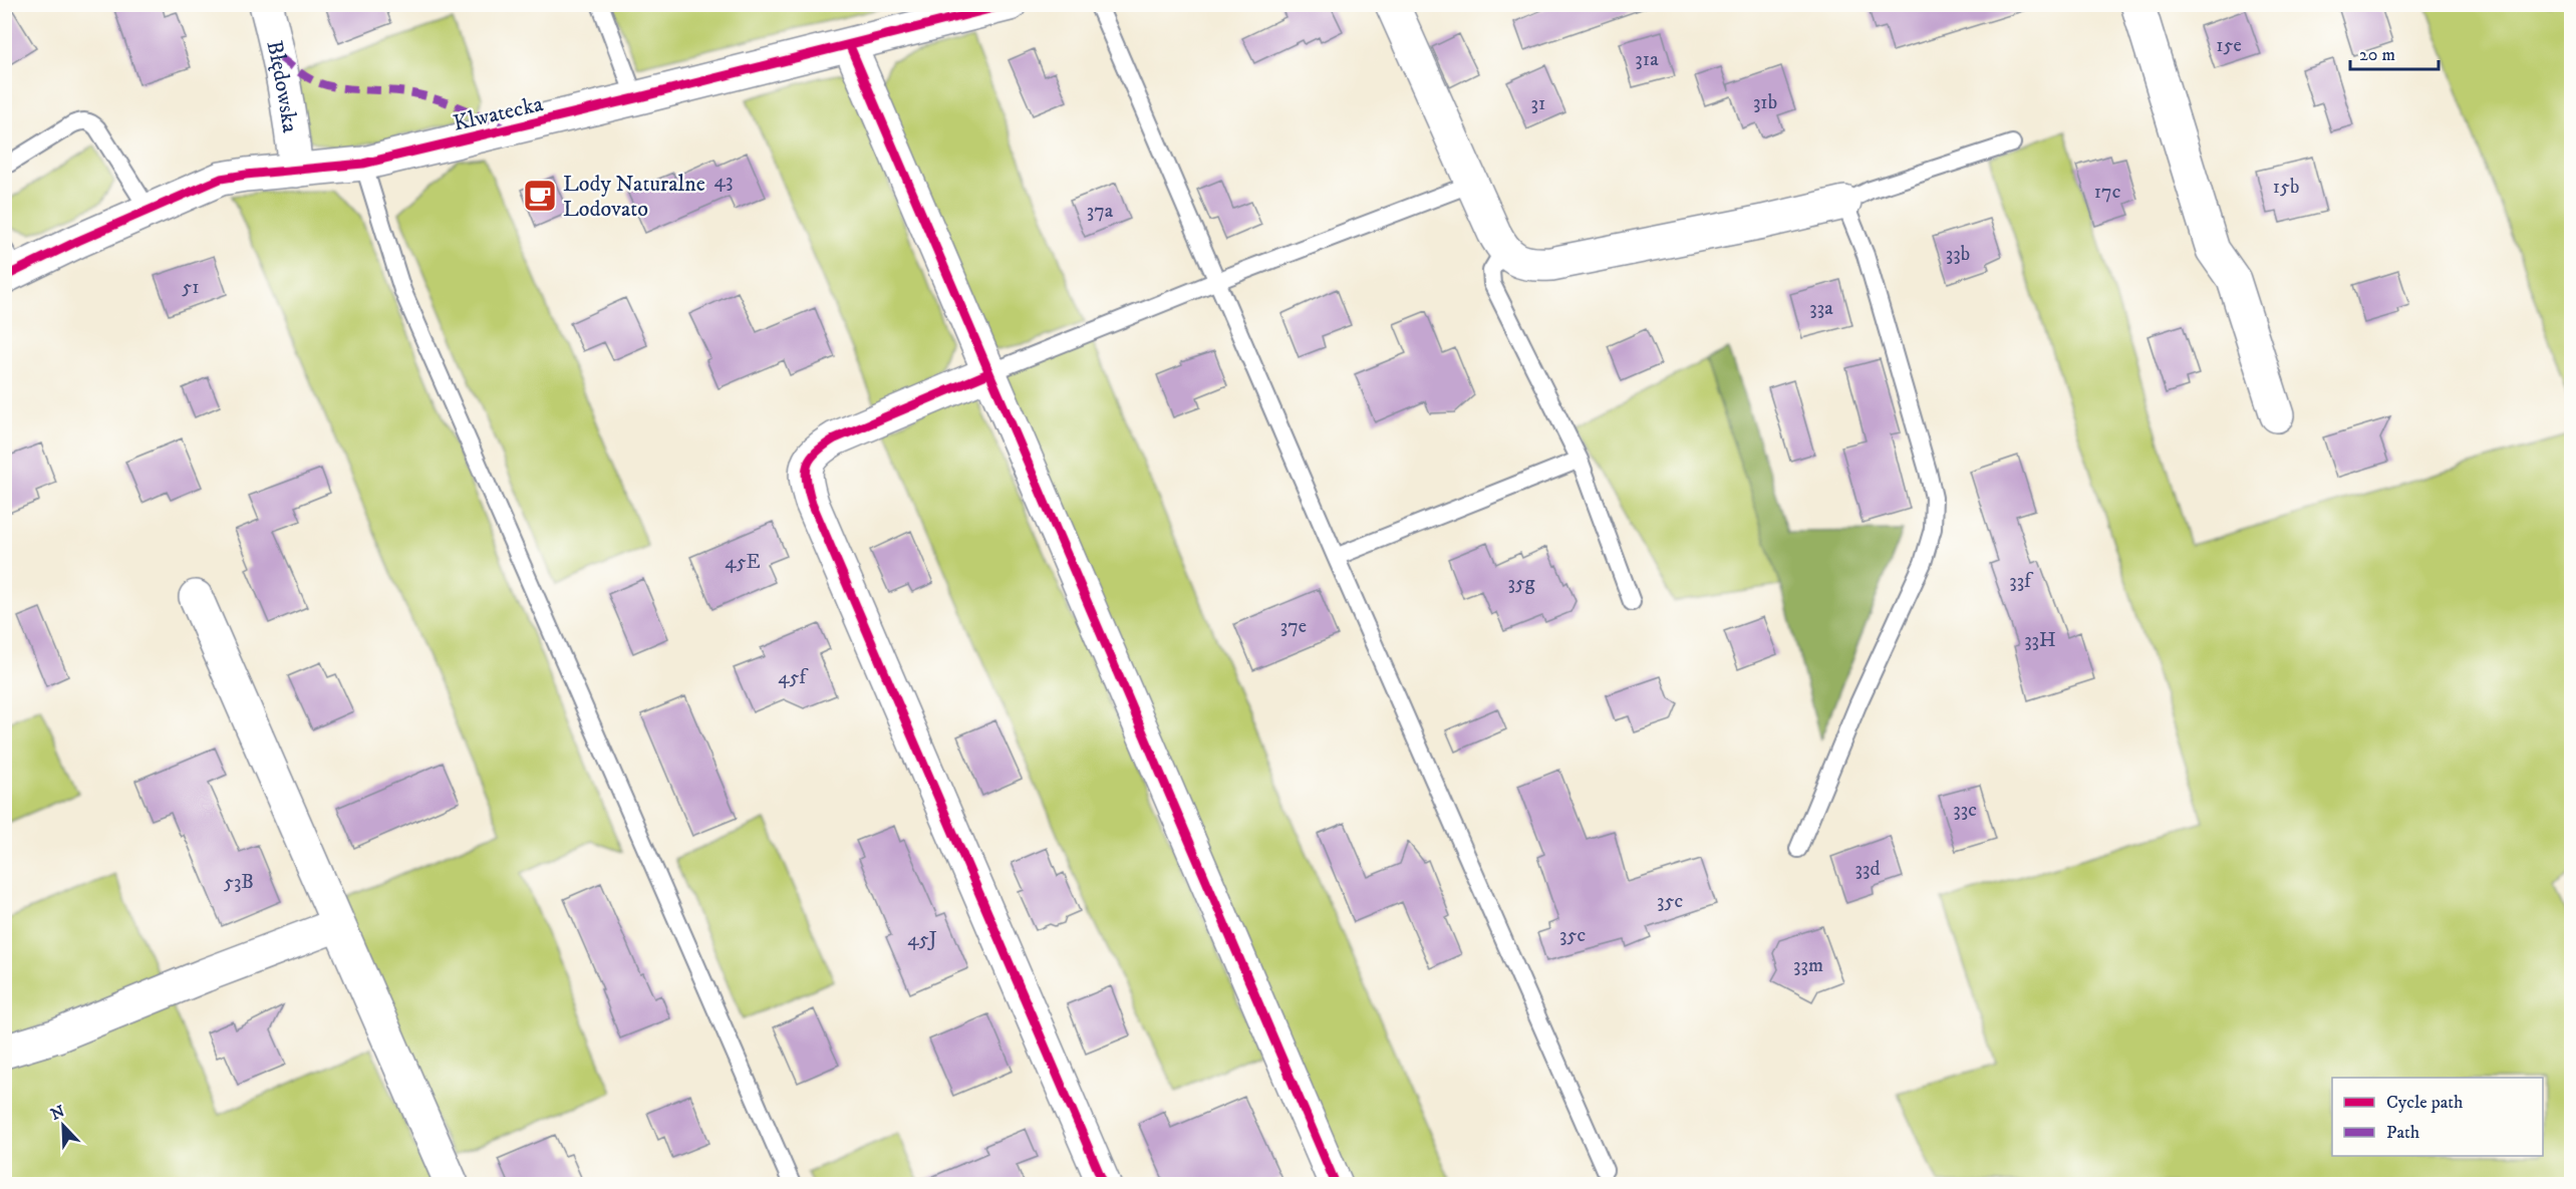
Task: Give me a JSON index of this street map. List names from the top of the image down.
{
  "streets": {
    "street": ["Błędowska", "Klwatecka"]
  },
  "crossings": [
    ["Błędowska", "Klwatecka"]
  ],
  "places": {
    "cafe": ["Lody Naturalne Lodovato"]
  },
  "house_numbers": [
    "15e",
    "31a",
    "31b",
    "31",
    "43",
    "15b",
    "17c",
    "37a",
    "33b",
    "51",
    "33a",
    "45E",
    "33f",
    "35g",
    "37e",
    "33H",
    "45f",
    "33c",
    "33d",
    "53B",
    "35c",
    "35c",
    "45J",
    "33m"
  ],
  "legend": ["Cycle path", "Path"],
  "scale_bar": "20 m",
  "north": "top left"
}
